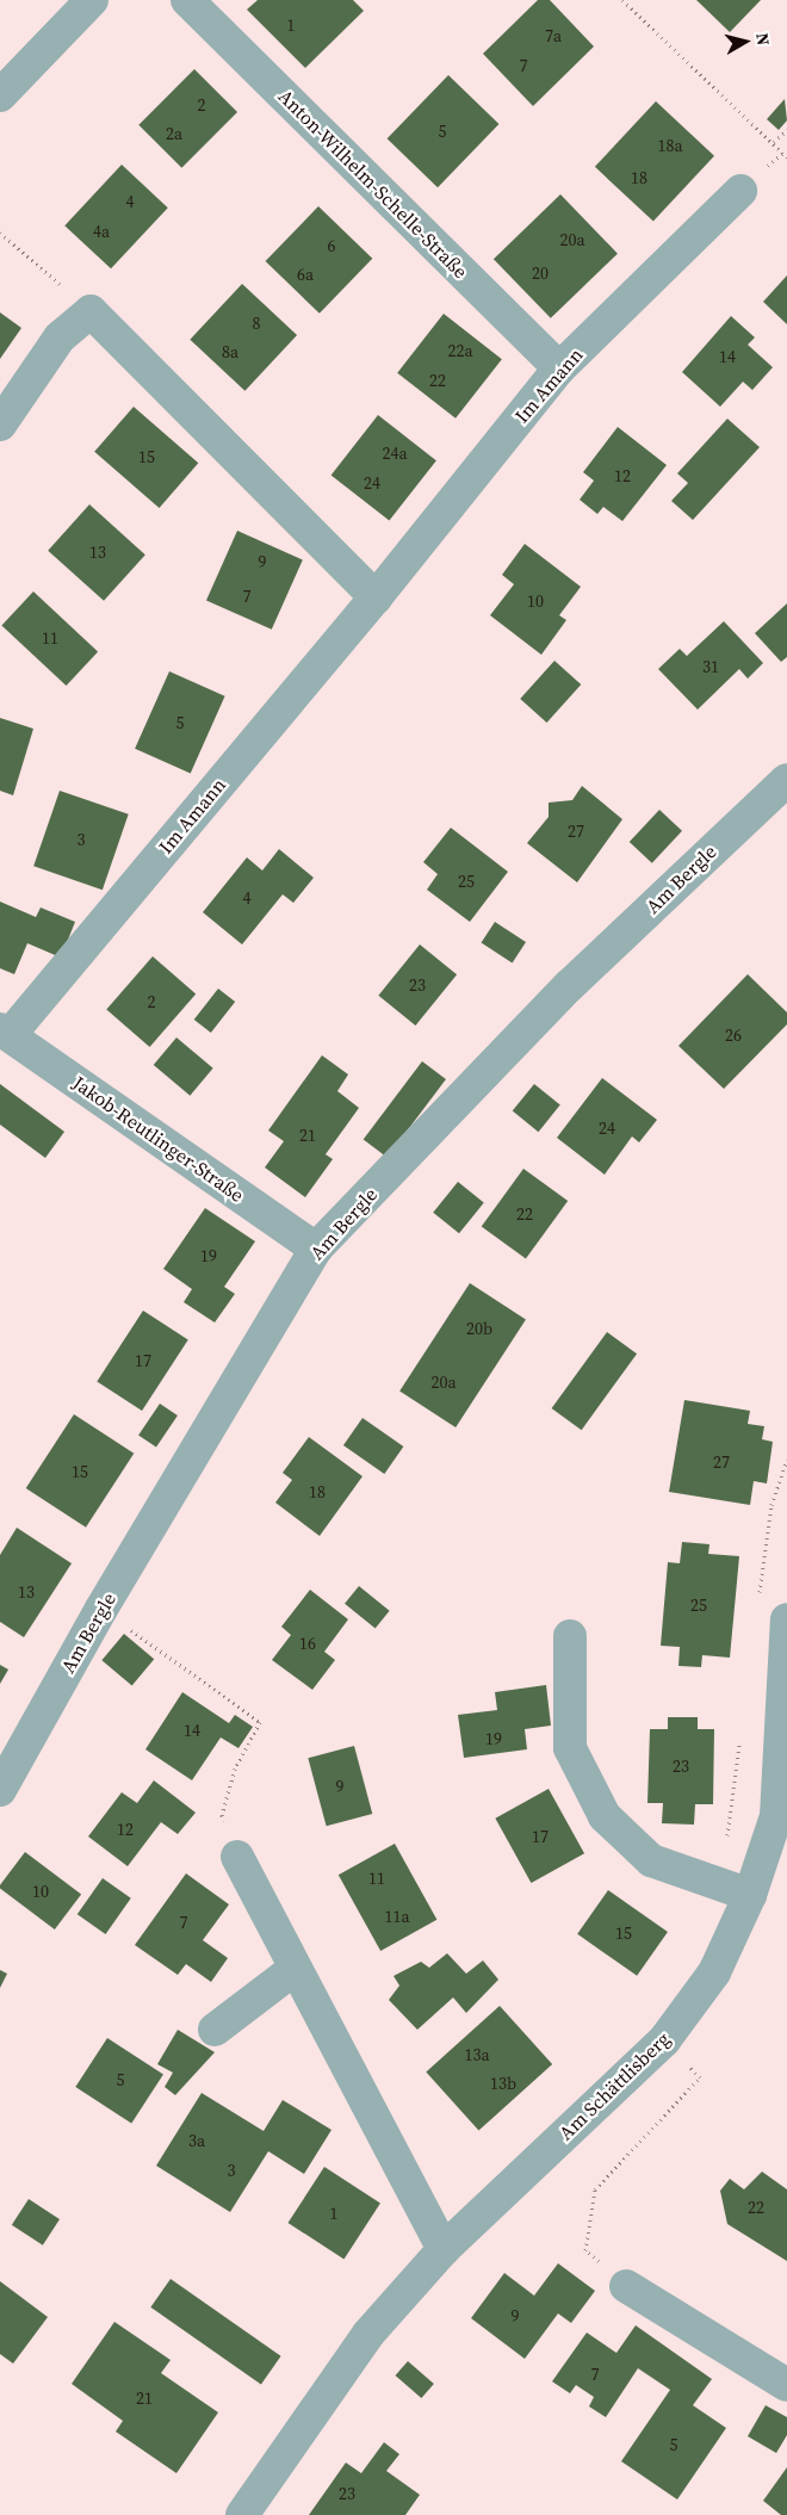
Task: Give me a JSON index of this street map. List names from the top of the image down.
{
  "streets": {
    "street": [
      "Anton-Wilhelm-Schelle-Straße",
      "Im Amann",
      "Am Bergle",
      "Jakob-Reutlinger-Straße",
      "Am Schättlisberg"
    ]
  },
  "crossings": [
    ["Anton-Wilhelm-Schelle-Straße", "Im Amann"],
    ["Im Amann", "Jakob-Reutlinger-Straße"],
    ["Am Bergle", "Jakob-Reutlinger-Straße"]
  ],
  "house_numbers": [
    "1",
    "7a",
    "7",
    "2",
    "5",
    "2a",
    "18a",
    "18",
    "4",
    "4a",
    "20a",
    "6",
    "20",
    "6a",
    "8",
    "22a",
    "8a",
    "14",
    "22",
    "24a",
    "15",
    "12",
    "24",
    "13",
    "9",
    "7",
    "10",
    "11",
    "31",
    "5",
    "27",
    "3",
    "25",
    "4",
    "23",
    "2",
    "26",
    "24",
    "21",
    "22",
    "19",
    "20b",
    "17",
    "20a",
    "27",
    "15",
    "18",
    "13",
    "25",
    "16",
    "14",
    "19",
    "23",
    "9",
    "12",
    "17",
    "11",
    "10",
    "11a",
    "7",
    "15",
    "13a",
    "5",
    "13b",
    "3a",
    "3",
    "22",
    "1",
    "9",
    "7",
    "21",
    "5",
    "23"
  ],
  "north": "right"
}
